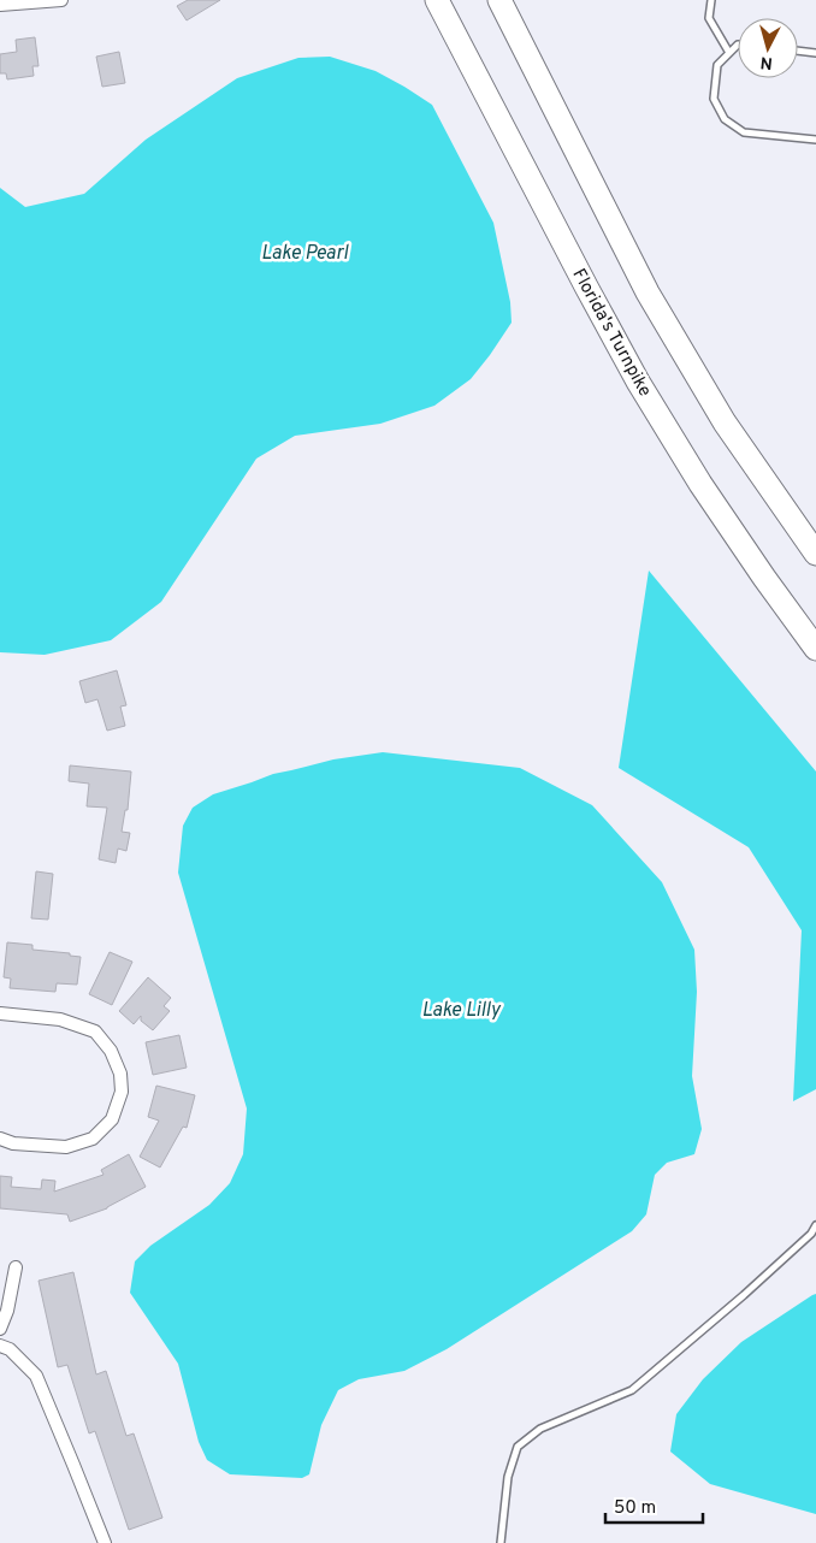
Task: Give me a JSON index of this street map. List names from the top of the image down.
{
  "streets": {
    "highway": ["Florida's Turnpike"]
  },
  "water": ["Lake Pearl", "Lake Lilly"],
  "scale_bar": "50 m",
  "north": "bottom"
}
